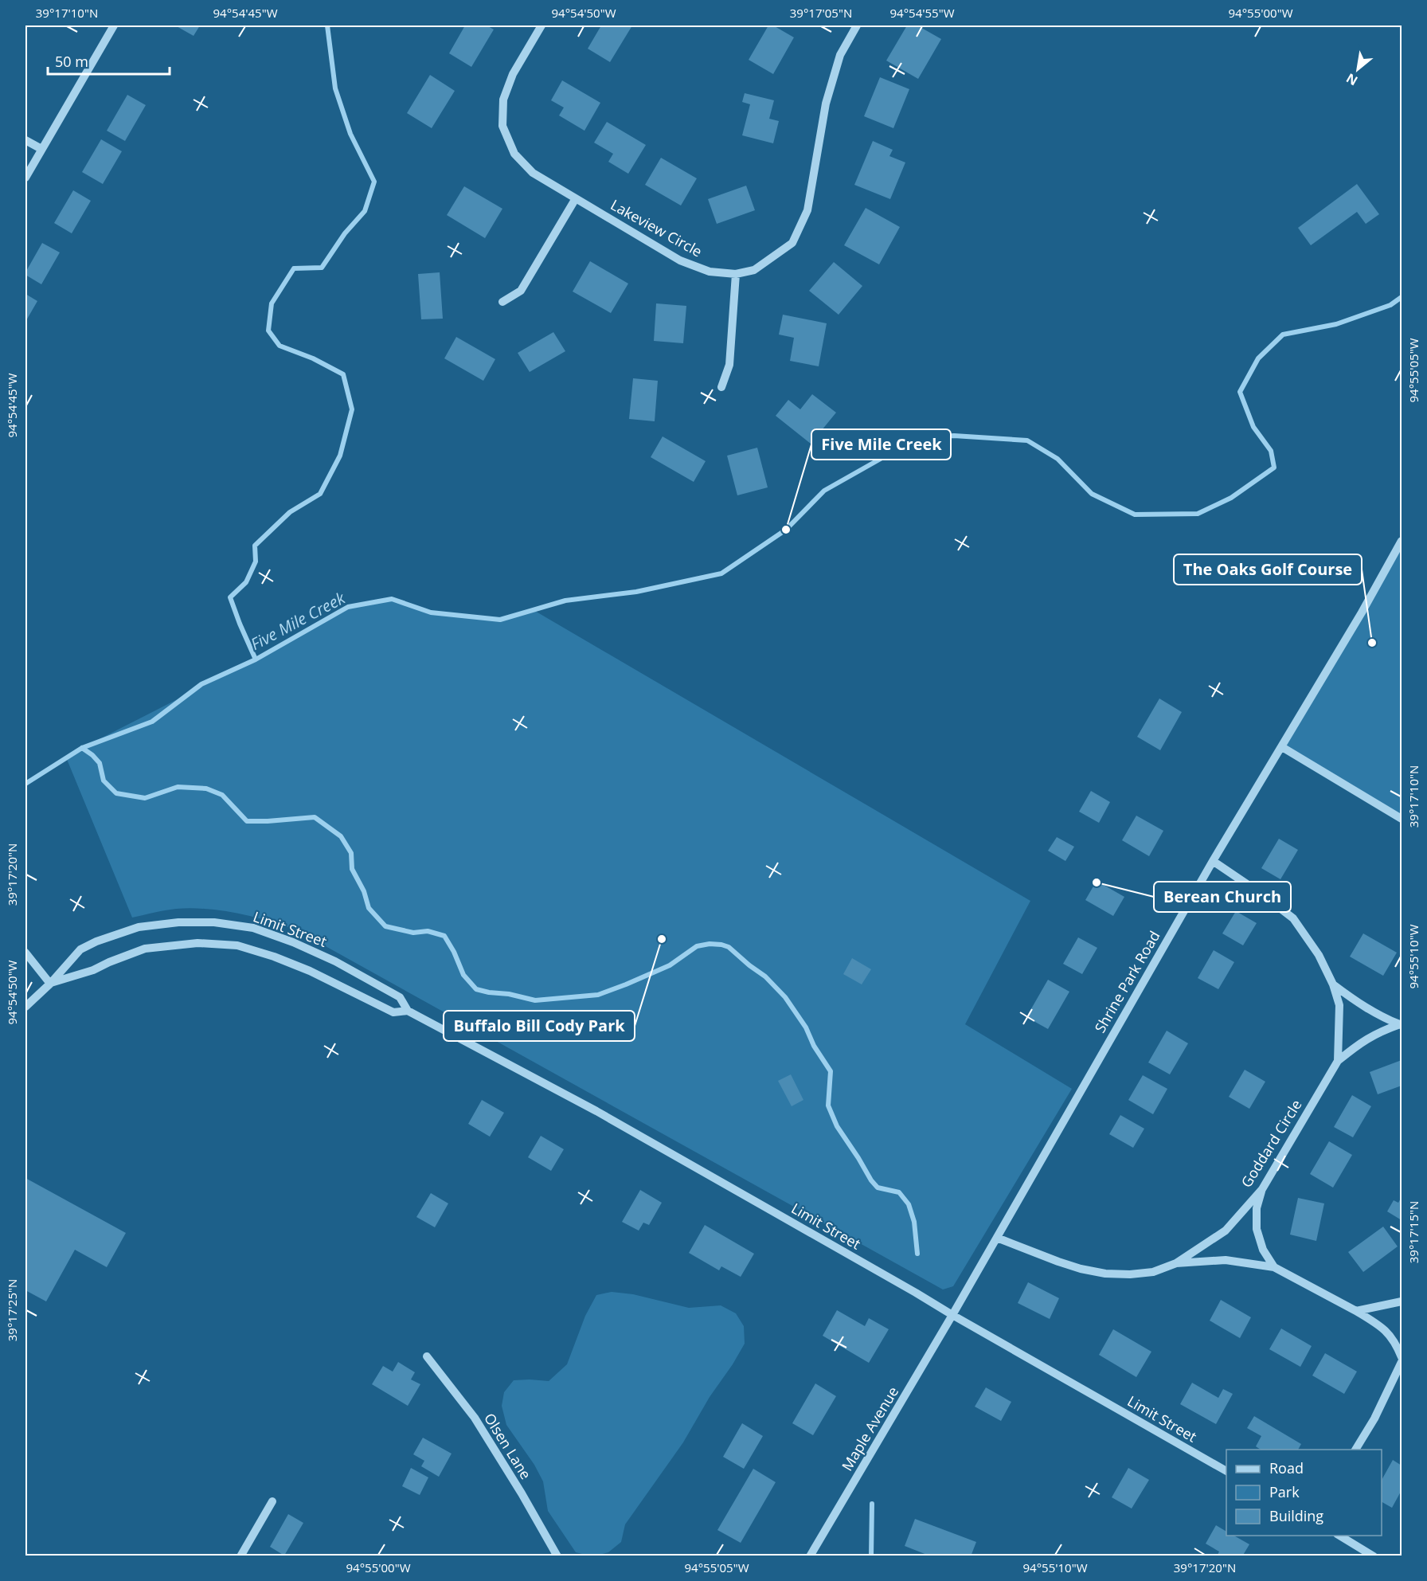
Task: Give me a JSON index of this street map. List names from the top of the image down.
{
  "streets": {
    "street": [
      "Lakeview Circle",
      "Limit Street",
      "Shrine Park Road",
      "Goddard Circle",
      "Maple Avenue",
      "Olsen Lane"
    ]
  },
  "crossings": [
    ["Limit Street", "Shrine Park Road"],
    ["Limit Street", "Maple Avenue"],
    ["Shrine Park Road", "Goddard Circle"],
    ["Shrine Park Road", "Maple Avenue"]
  ],
  "water": ["Five Mile Creek"],
  "places": [
    "Five Mile Creek",
    "The Oaks Golf Course",
    "Berean Church",
    "Buffalo Bill Cody Park"
  ],
  "legend": ["Road", "Park", "Building"],
  "scale_bar": "50 m",
  "north": "bottom left",
  "coordinates": [
    "39°17'10\"N",
    "94°54'45\"W",
    "94°54'50\"W",
    "39°17'05\"N",
    "94°54'55\"W",
    "94°55'00\"W",
    "94°55'05\"W",
    "39°17'20\"N",
    "94°55'10\"W",
    "39°17'15\"N",
    "39°17'25\"N"
  ]
}
